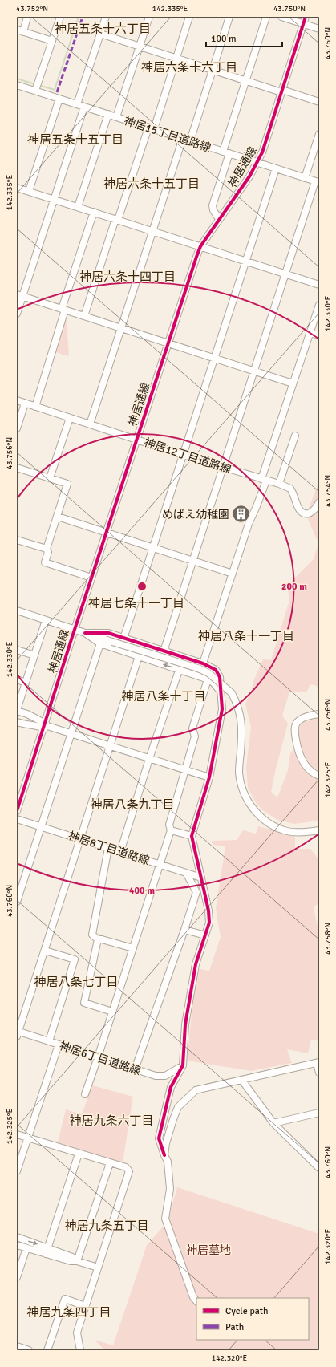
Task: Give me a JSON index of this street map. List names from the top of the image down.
{
  "streets": {
    "street": [
      "神居15丁目道路線",
      "神居通線",
      "神居12丁目道路線",
      "神居8丁目道路線",
      "神居6丁目道路線"
    ]
  },
  "crossings": [
    ["神居15丁目道路線", "神居通線"],
    ["神居通線", "神居12丁目道路線"]
  ],
  "districts": [
    "神居五条十六丁目",
    "神居六条十六丁目",
    "神居五条十五丁目",
    "神居六条十五丁目",
    "神居六条十四丁目",
    "神居七条十一丁目",
    "神居八条十一丁目",
    "神居八条十丁目",
    "神居八条九丁目",
    "神居八条七丁目",
    "神居九条六丁目",
    "神居九条五丁目",
    "神居九条四丁目"
  ],
  "parks": ["神居墓地"],
  "places": {
    "building": ["めばえ幼稚園"]
  },
  "legend": ["Cycle path", "Path"],
  "scale_bar": "100 m",
  "coordinates": [
    "43.752°N",
    "142.335°E",
    "43.750°N",
    "142.330°E",
    "43.756°N",
    "43.754°N",
    "142.325°E",
    "43.760°N",
    "43.758°N",
    "142.320°E"
  ],
  "rings": ["200 m", "400 m"]
}
